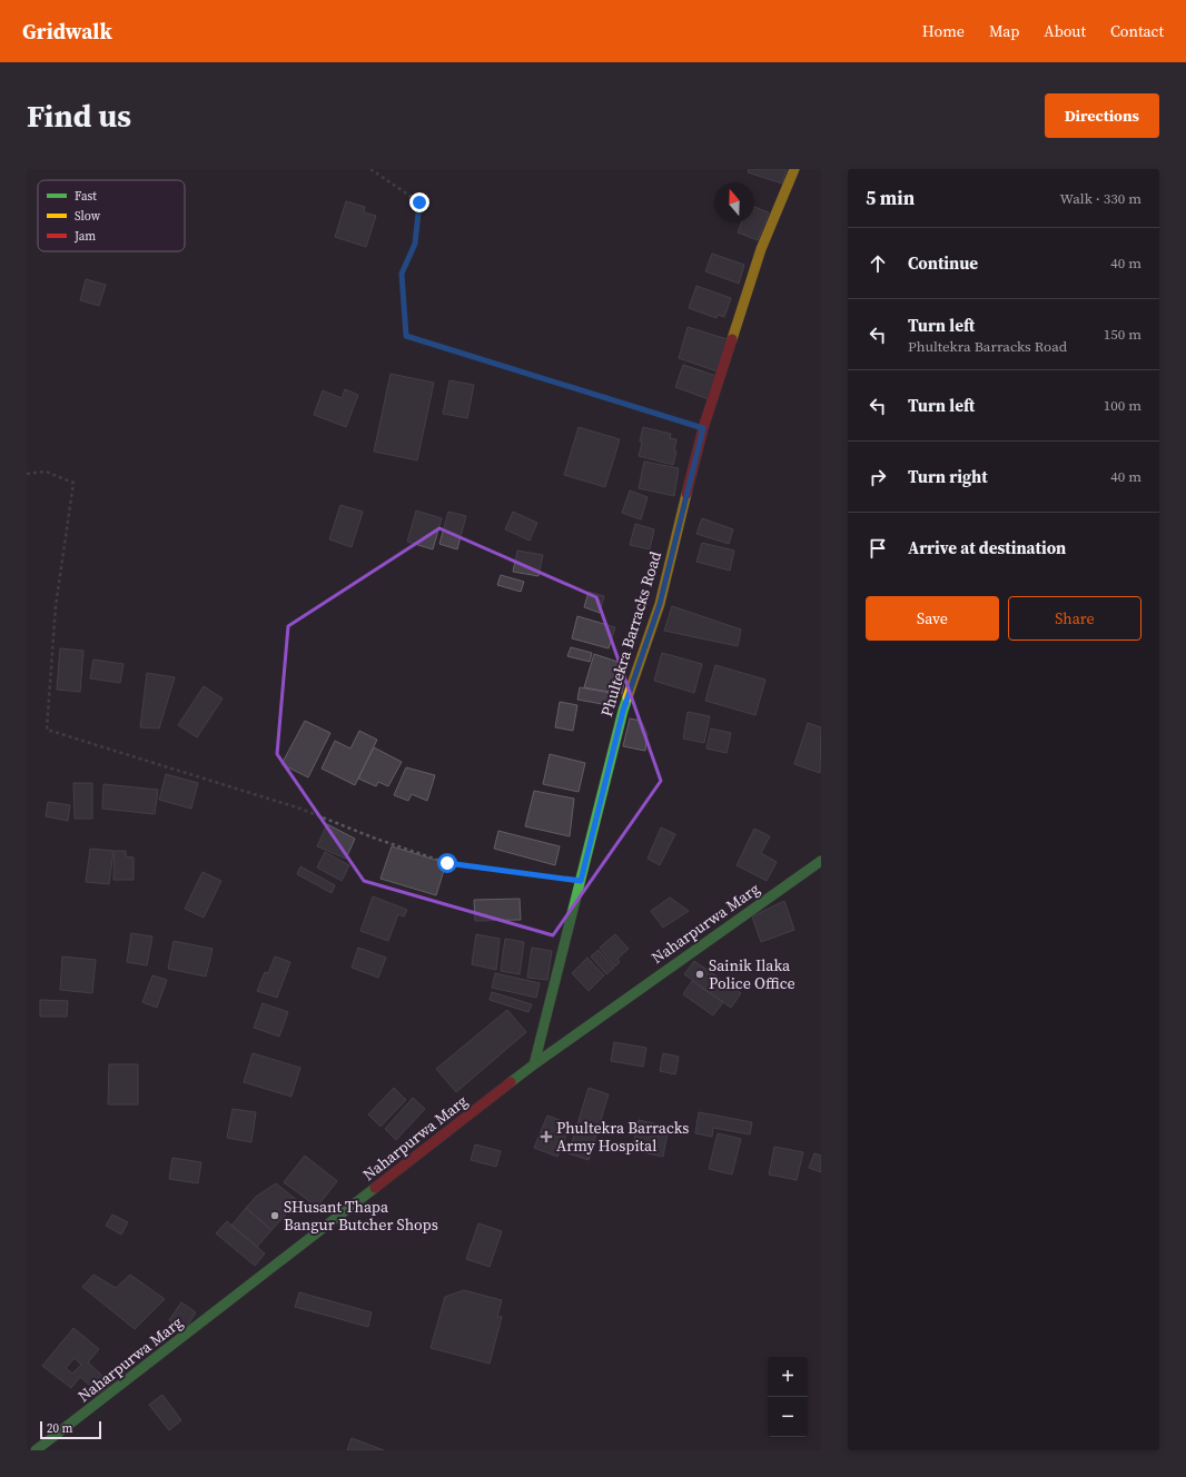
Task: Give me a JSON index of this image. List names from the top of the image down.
{
  "streets": {
    "main road": ["Phultekra Barracks Road", "Naharpurwa Marg"]
  },
  "crossings": [
    ["Phultekra Barracks Road", "Naharpurwa Marg"]
  ],
  "places": {
    "other": ["Sainik Ilaka Police Office", "SHusant Thapa Bangur Butcher Shops"],
    "health": ["Phultekra Barracks Army Hospital"]
  },
  "legend": ["Fast", "Slow", "Jam"],
  "scale_bar": "20 m",
  "north": "top",
  "page": {
    "header": "Gridwalk",
    "nav": [
      "Home",
      "Map",
      "About",
      "Contact"
    ],
    "buttons": [
      "Directions",
      ["Save", "Share"]
    ],
    "title": "Find us",
    "heading": ["5 min", "Walk · 330 m"],
    "list": [
      ["Continue", "40 m"],
      ["Turn left", "Phultekra Barracks Road", "150 m"],
      ["Turn left", "100 m"],
      ["Turn right", "40 m"],
      "Arrive at destination"
    ],
    "map_buttons": ["+", "−"],
    "scale": "20 m"
  }
}
